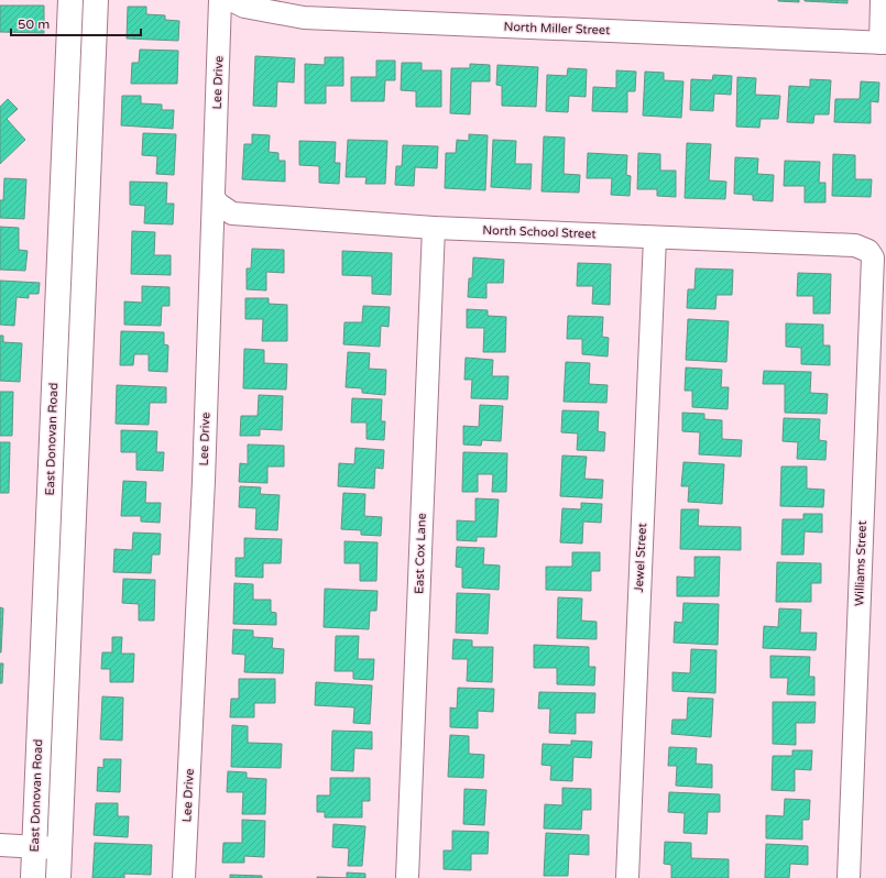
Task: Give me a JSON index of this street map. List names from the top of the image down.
{
  "streets": {
    "main road": ["East Donovan Road"],
    "street": [
      "North Miller Street",
      "Lee Drive",
      "North School Street",
      "East Cox Lane",
      "Jewel Street",
      "Williams Street"
    ]
  },
  "crossings": [
    ["Lee Drive", "North School Street"],
    ["North School Street", "East Cox Lane"],
    ["North School Street", "Jewel Street"],
    ["North School Street", "Williams Street"]
  ],
  "scale_bar": "50 m"
}
